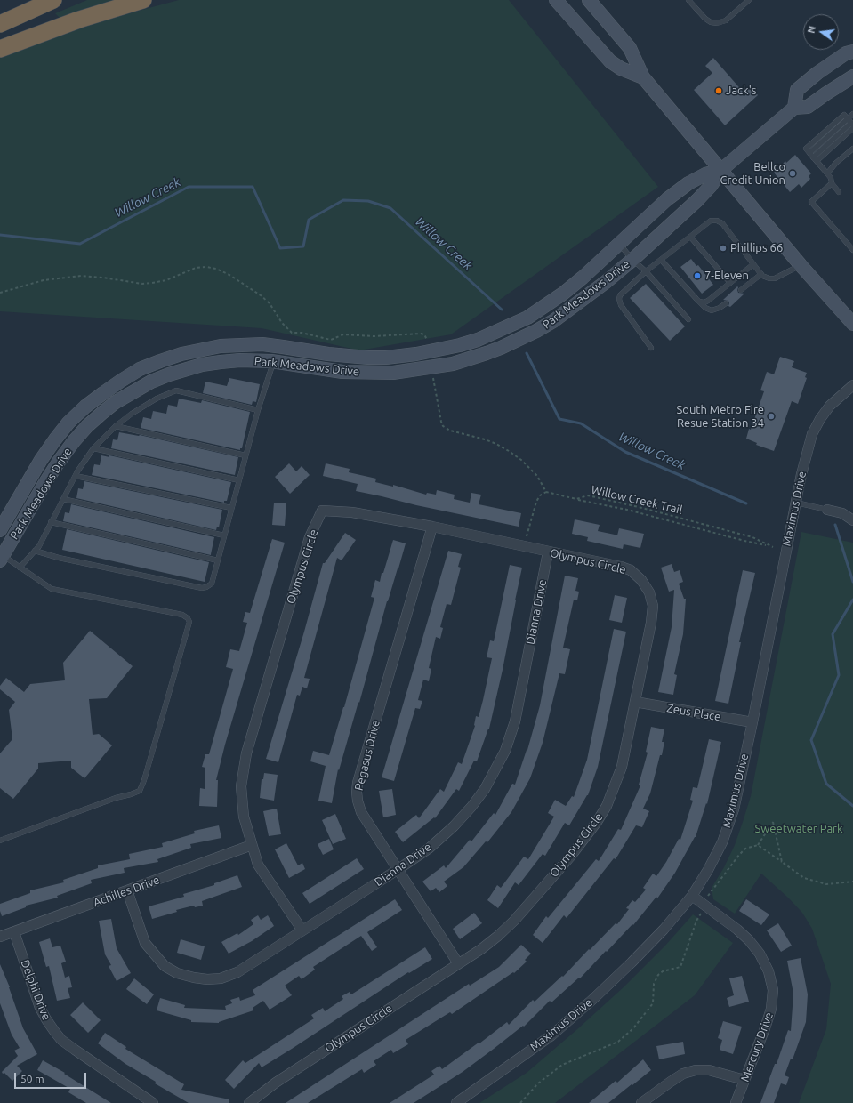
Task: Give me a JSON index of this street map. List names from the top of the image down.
{
  "streets": {
    "main road": ["Park Meadows Drive"],
    "street": [
      "Maximus Drive",
      "Olympus Circle",
      "Dianna Drive",
      "Zeus Place",
      "Pegasus Drive",
      "Achilles Drive",
      "Delphi Drive",
      "Mercury Drive"
    ],
    "path": ["Willow Creek Trail"]
  },
  "crossings": [
    ["Maximus Drive", "Zeus Place"],
    ["Maximus Drive", "Mercury Drive"],
    ["Olympus Circle", "Dianna Drive"],
    ["Olympus Circle", "Zeus Place"],
    ["Olympus Circle", "Pegasus Drive"],
    ["Olympus Circle", "Achilles Drive"],
    ["Dianna Drive", "Pegasus Drive"],
    ["Dianna Drive", "Achilles Drive"],
    ["Achilles Drive", "Delphi Drive"]
  ],
  "water": ["Willow Creek"],
  "parks": ["Sweetwater Park"],
  "places": [
    "Jack's",
    "Bellco Credit Union",
    "Phillips 66",
    "7-Eleven",
    "South Metro Fire Resue Station 34"
  ],
  "scale_bar": "50 m",
  "north": "left"
}
